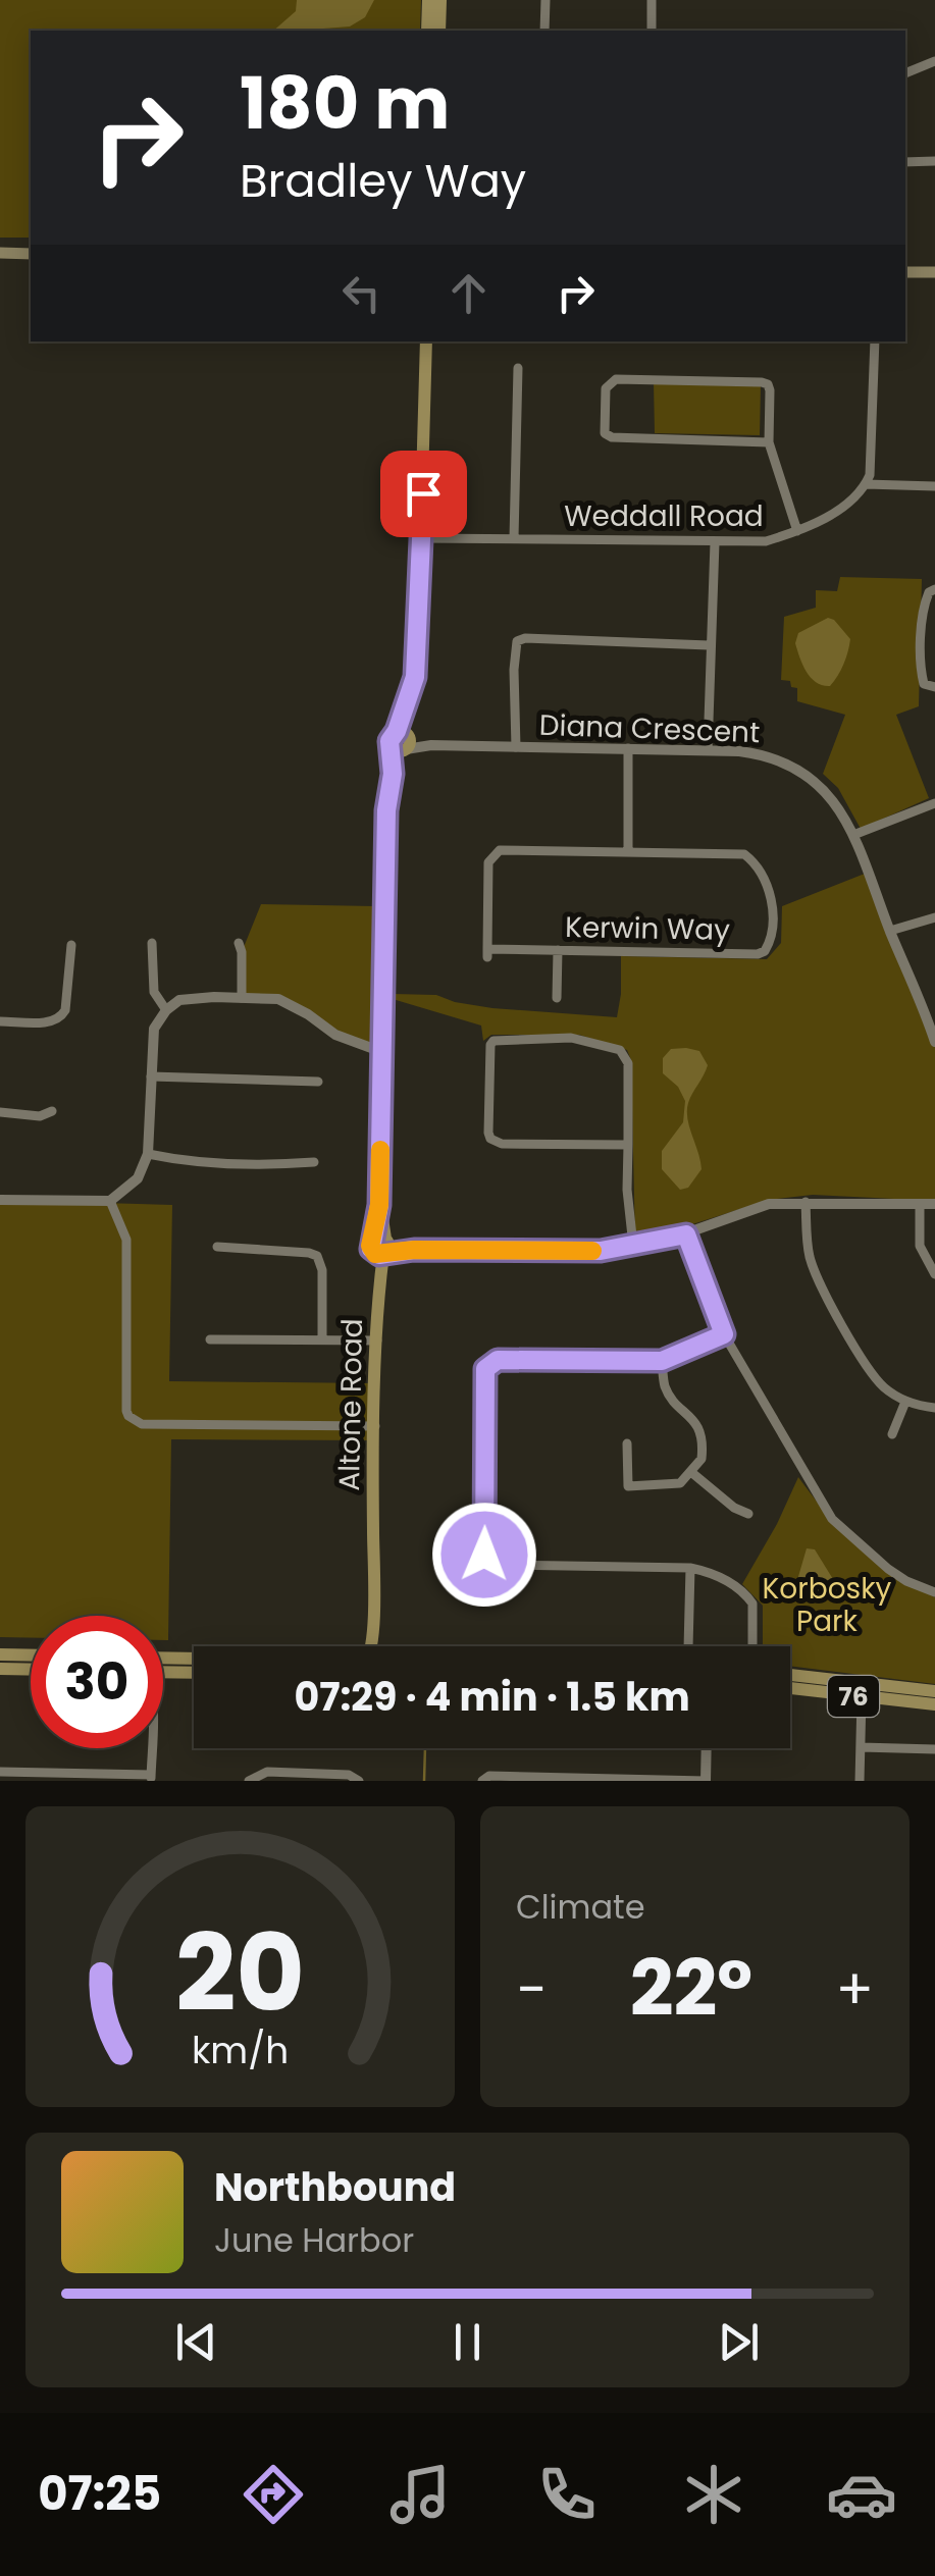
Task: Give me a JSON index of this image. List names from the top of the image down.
{
  "streets": {
    "main road": ["Altone Road", "76"],
    "street": ["Weddall Road", "Diana Crescent", "Kerwin Way"]
  },
  "crossings": [
    ["Weddall Road", "Altone Road"],
    ["Diana Crescent", "Altone Road"]
  ],
  "parks": ["Korbosky Park"],
  "page": {
    "turn": ["180 m", "Bradley Way"],
    "limit": "30",
    "trip": "07:29 · 4 min · 1.5 km",
    "tile": "Climate",
    "heat": ["−", "22°", "+"],
    "song": ["Northbound", "June Harbor"],
    "tabs": "07:25",
    "gauge": ["20", "km/h"]
  }
}
